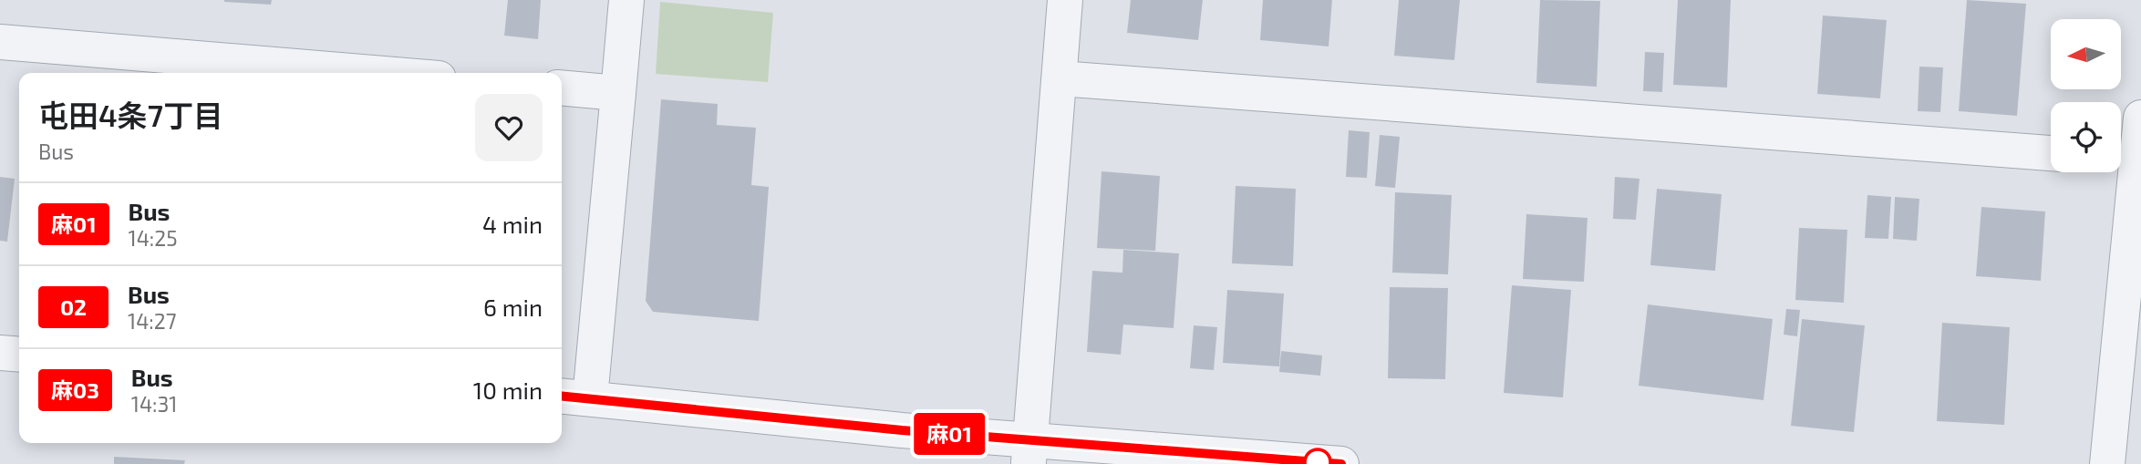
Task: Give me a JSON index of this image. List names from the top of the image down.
{
  "lines": ["bus line 麻01"],
  "north": "left",
  "page": {
    "on_map": "麻01",
    "heading": ["屯田4条7丁目", "Bus"],
    "list": [
      {
        "mark": "麻01",
        "name": "Bus",
        "note": "14:25",
        "value": "4 min"
      },
      {
        "mark": "02",
        "name": "Bus",
        "note": "14:27",
        "value": "6 min"
      },
      {
        "mark": "麻03",
        "name": "Bus",
        "note": "14:31",
        "value": "10 min"
      }
    ]
  }
}
